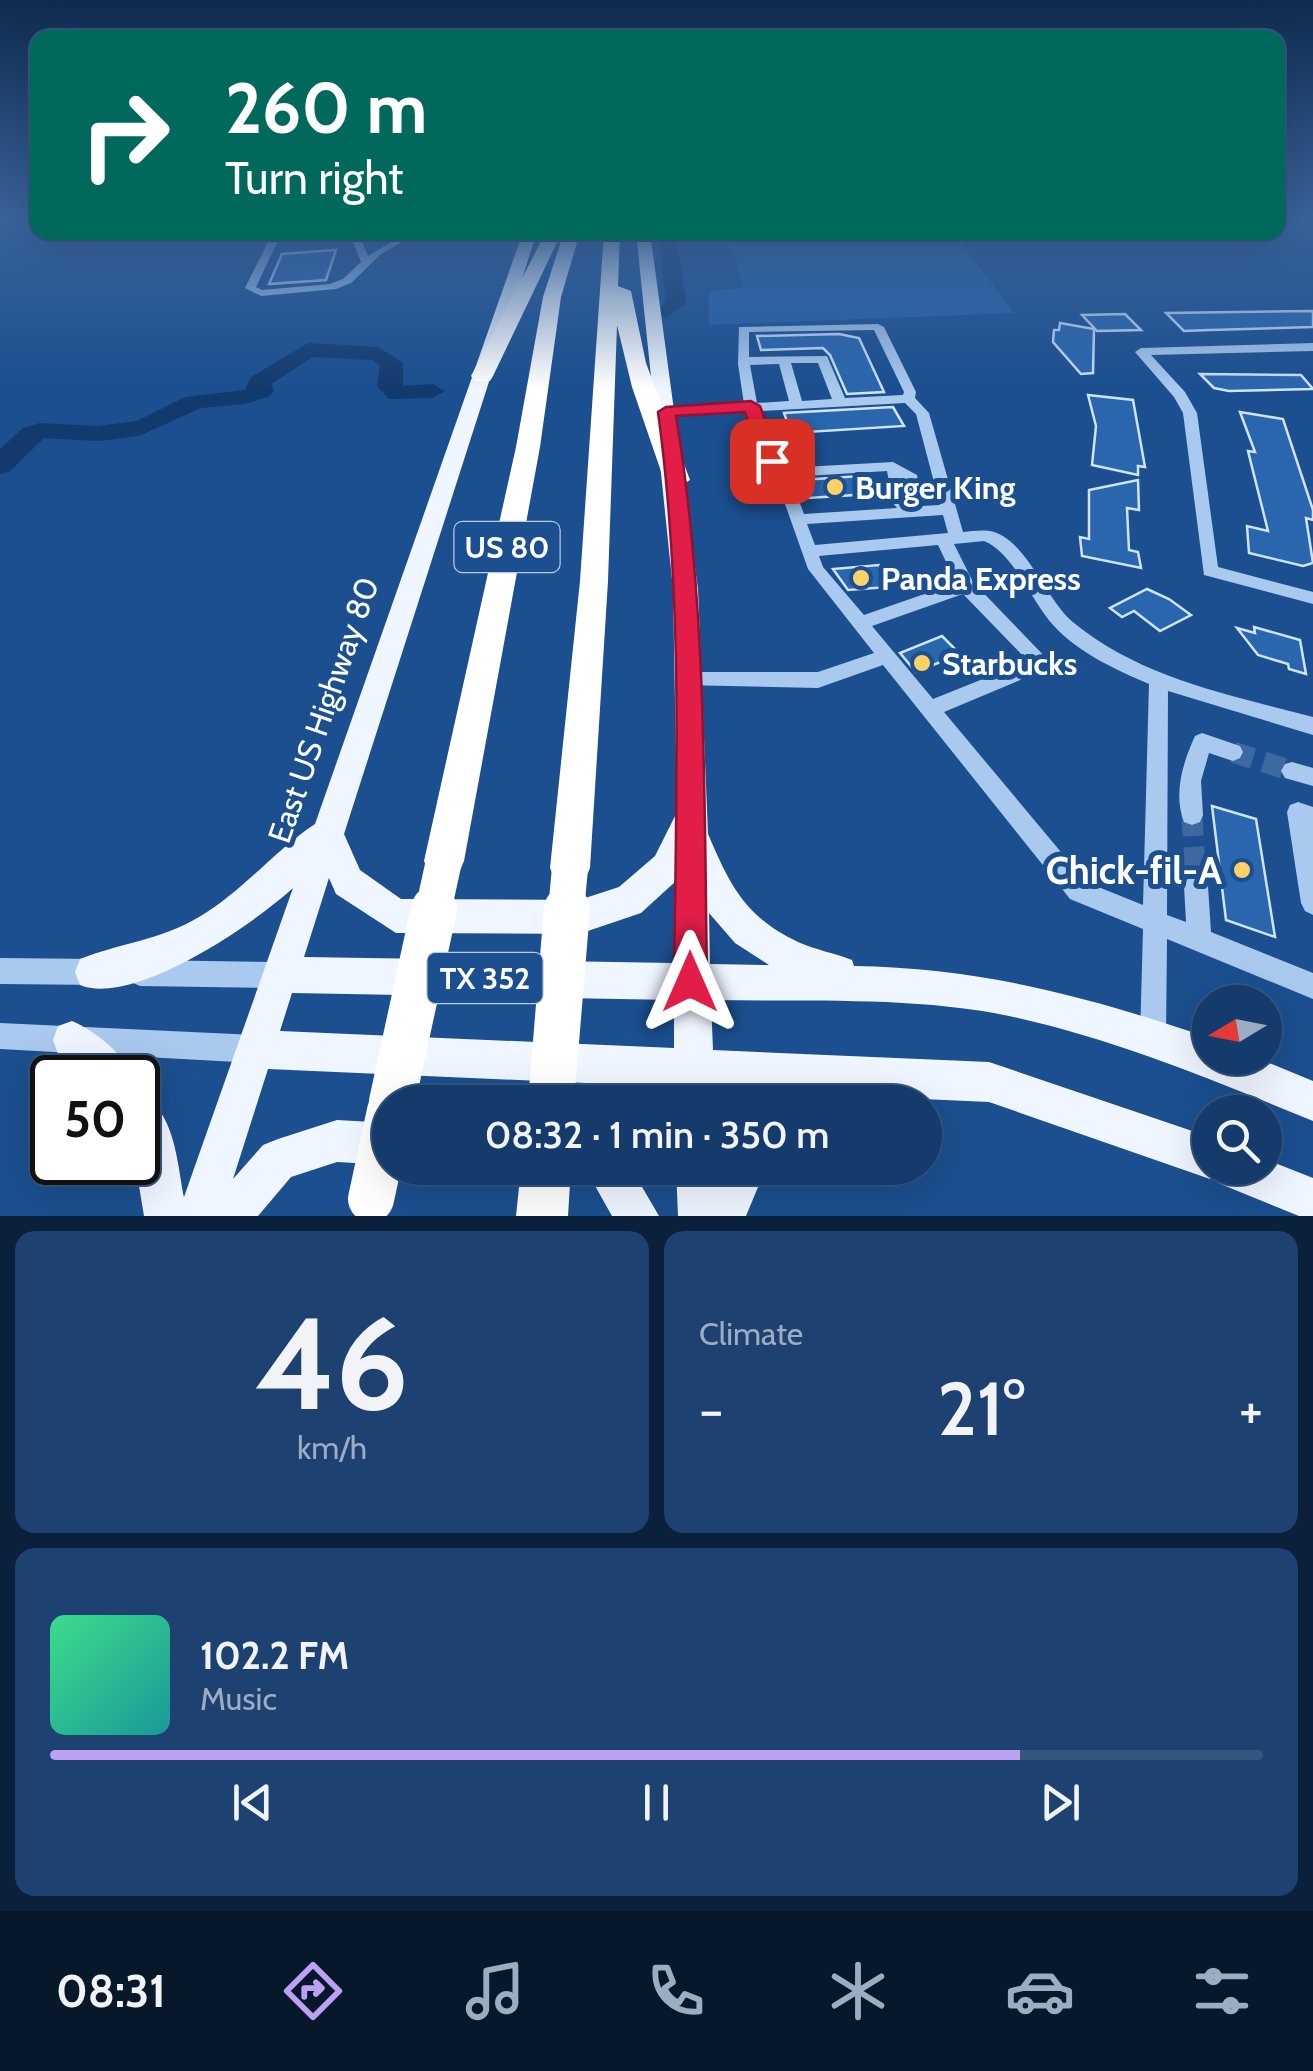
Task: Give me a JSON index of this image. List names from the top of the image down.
{
  "streets": {
    "highway": ["US 80"],
    "main road": ["East US Highway 80", "TX 352"]
  },
  "crossings": [
    ["East US Highway 80", "TX 352"]
  ],
  "places": [
    "Burger King",
    "Panda Express",
    "Starbucks",
    "Chick-fil-A"
  ],
  "north": "left",
  "page": {
    "turn": ["260 m", "Turn right"],
    "limit": "50",
    "trip": "08:32 · 1 min · 350 m",
    "tile": [
      ["46", "km/h"],
      "Climate"
    ],
    "heat": ["−", "21°", "+"],
    "song": ["102.2 FM", "Music"],
    "tabs": "08:31"
  }
}
